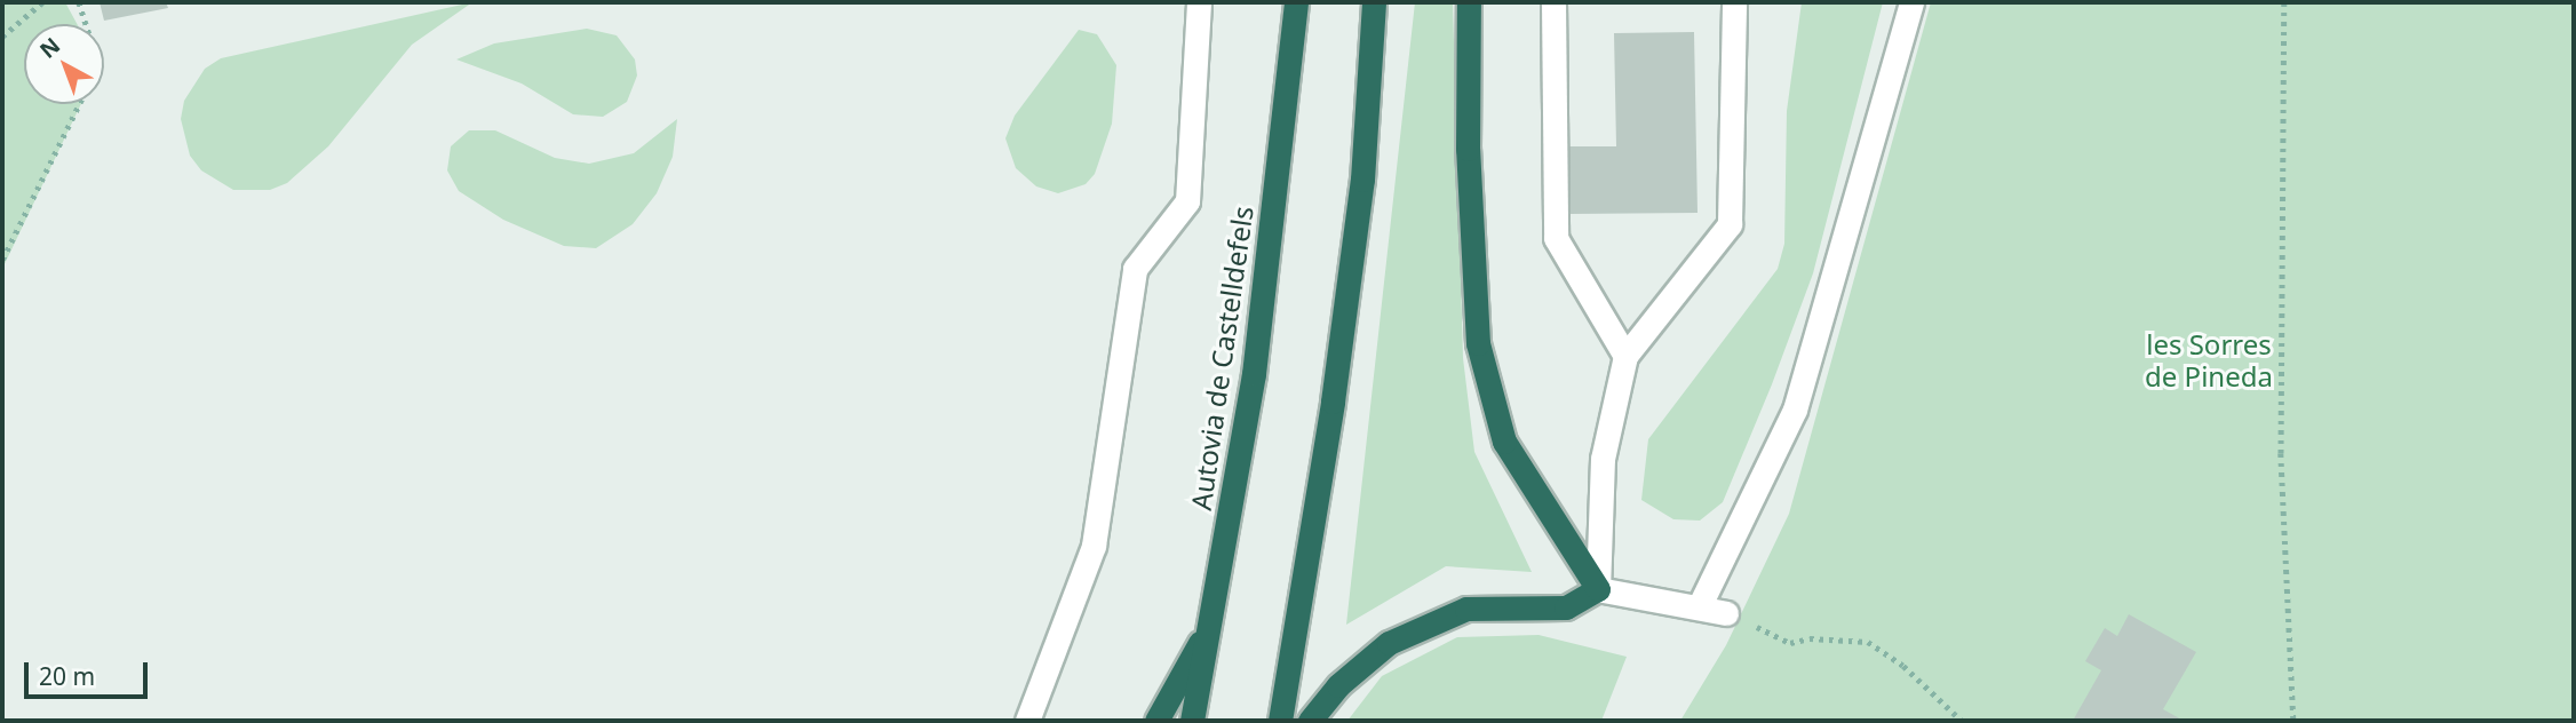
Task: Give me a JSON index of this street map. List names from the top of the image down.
{
  "streets": {
    "highway": ["Autovia de Castelldefels"]
  },
  "parks": ["les Sorres de Pineda"],
  "scale_bar": "20 m",
  "north": "top left"
}
